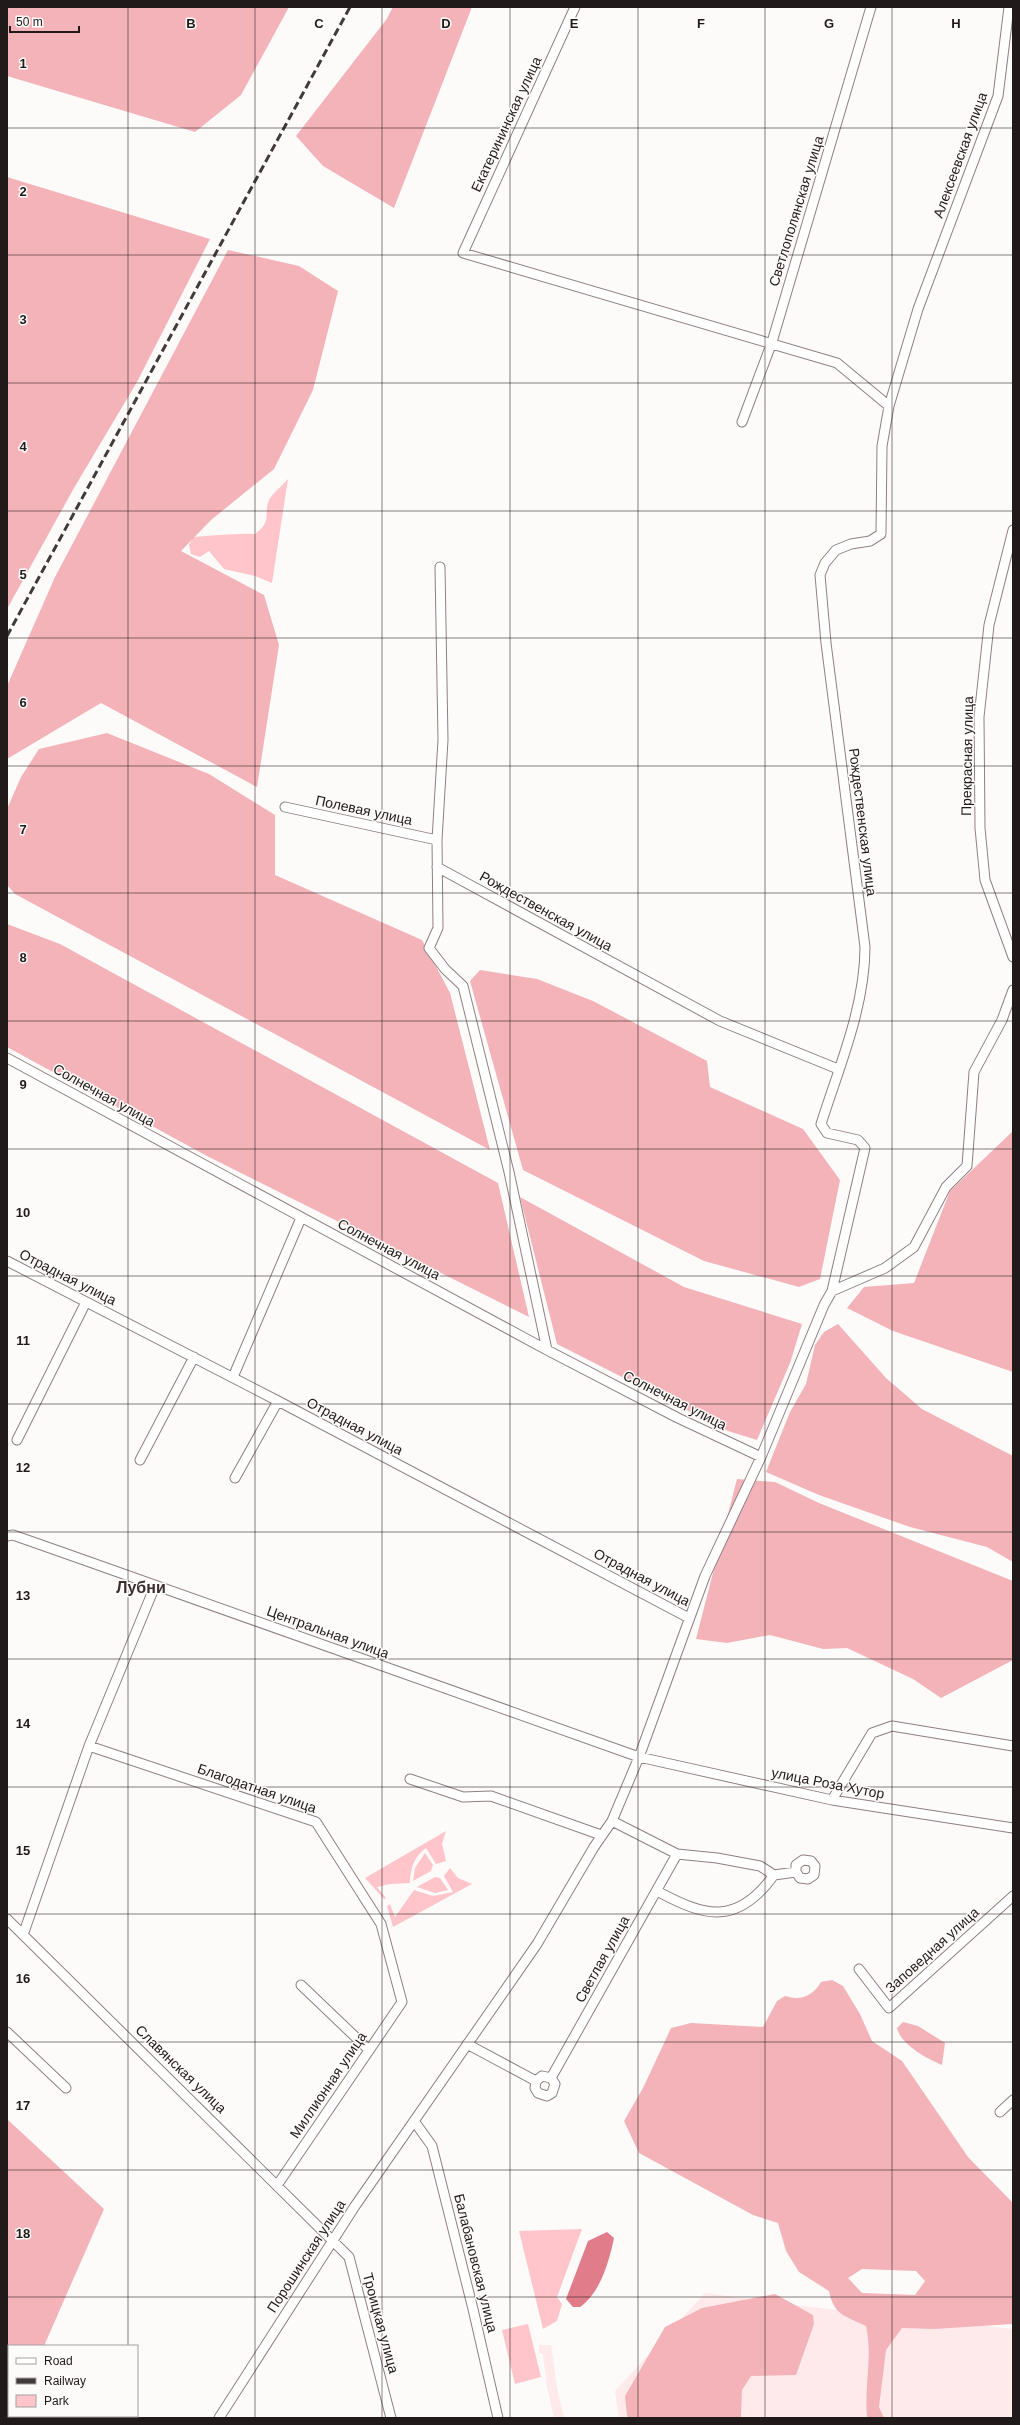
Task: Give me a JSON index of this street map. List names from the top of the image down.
{
  "streets": {
    "street": [
      "Екатерининская улица",
      "Алексеевская улица",
      "Светлополянская улица",
      "Прекрасная улица",
      "Полевая улица",
      "Рождественская улица",
      "Солнечная улица",
      "Отрадная улица",
      "Центральная улица",
      "улица Роза Хутор",
      "Благодатная улица",
      "Заповедная улица",
      "Светлая улица",
      "Славянская улица",
      "Миллионная улица",
      "Порошинская улица",
      "Балабановская улица",
      "Троицкая улица"
    ]
  },
  "crossings": [
    ["Екатерининская улица", "Светлополянская улица"],
    ["Алексеевская улица", "Рождественская улица"],
    ["Рождественская улица", "Порошинская улица"],
    ["Солнечная улица", "Порошинская улица"],
    ["Отрадная улица", "Порошинская улица"],
    ["Центральная улица", "улица Роза Хутор"],
    ["Центральная улица", "Порошинская улица"],
    ["улица Роза Хутор", "Порошинская улица"],
    ["Благодатная улица", "Миллионная улица"],
    ["Славянская улица", "Миллионная улица"],
    ["Славянская улица", "Порошинская улица"],
    ["Славянская улица", "Троицкая улица"],
    ["Порошинская улица", "Балабановская улица"],
    ["Порошинская улица", "Троицкая улица"]
  ],
  "districts": ["Лубни"],
  "legend": ["Road", "Railway", "Park"],
  "scale_bar": "50 m",
  "grid": {
    "columns": [
      "B",
      "C",
      "D",
      "E",
      "F",
      "G",
      "H"
    ],
    "rows": [
      "1",
      "2",
      "3",
      "4",
      "5",
      "6",
      "7",
      "8",
      "9",
      "10",
      "11",
      "12",
      "13",
      "14",
      "15",
      "16",
      "17",
      "18"
    ]
  }
}
